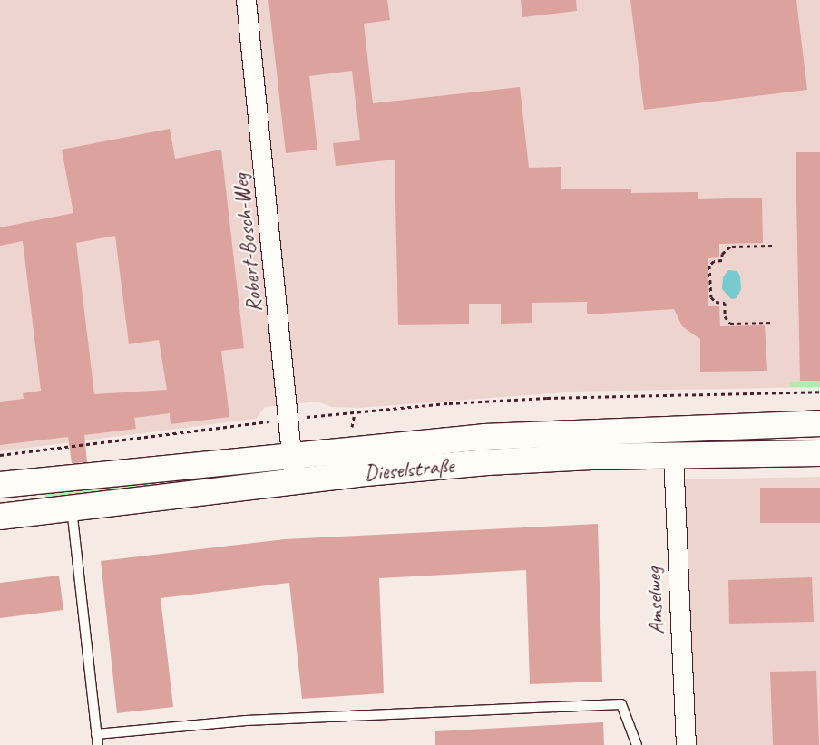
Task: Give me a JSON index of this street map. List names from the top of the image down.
{
  "streets": {
    "main road": ["Dieselstraße"],
    "street": ["Robert-Bosch-Weg", "Amselweg"]
  },
  "crossings": [
    ["Robert-Bosch-Weg", "Dieselstraße"],
    ["Dieselstraße", "Amselweg"]
  ]
}
